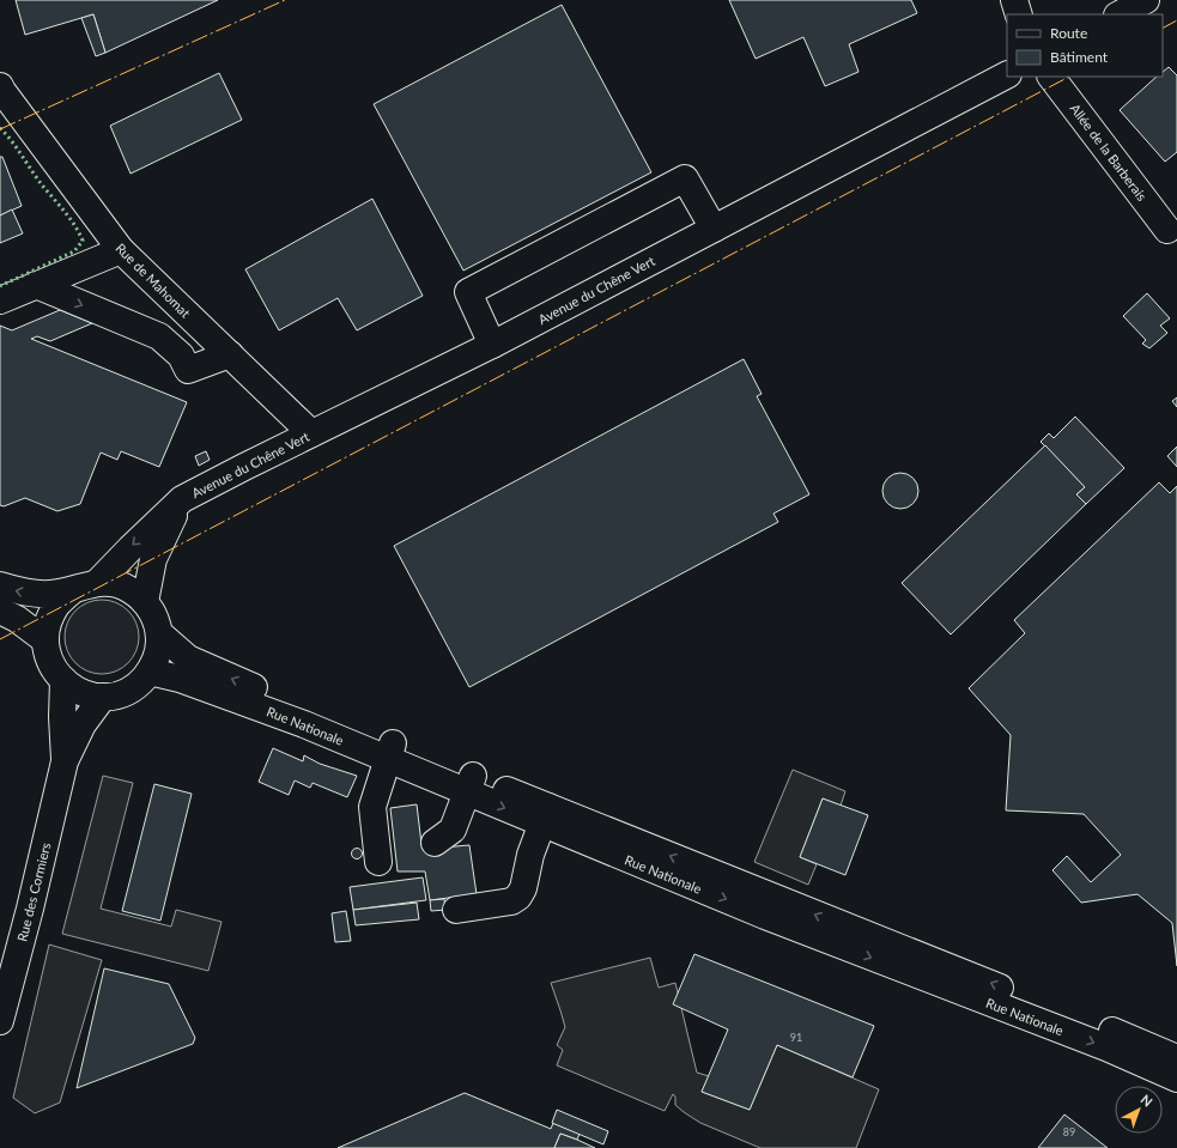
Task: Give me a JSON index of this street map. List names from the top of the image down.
{
  "streets": {
    "street": [
      "Allée de la Barberais",
      "Rue de Mahomat",
      "Avenue du Chêne Vert",
      "Rue Nationale",
      "Rue des Cormiers"
    ]
  },
  "crossings": [
    ["Rue de Mahomat", "Avenue du Chêne Vert"],
    ["Avenue du Chêne Vert", "Rue Nationale"],
    ["Avenue du Chêne Vert", "Rue des Cormiers"],
    ["Rue Nationale", "Rue des Cormiers"]
  ],
  "house_numbers": ["91", "89"],
  "legend": ["Route", "Bâtiment"],
  "north": "top right"
}
